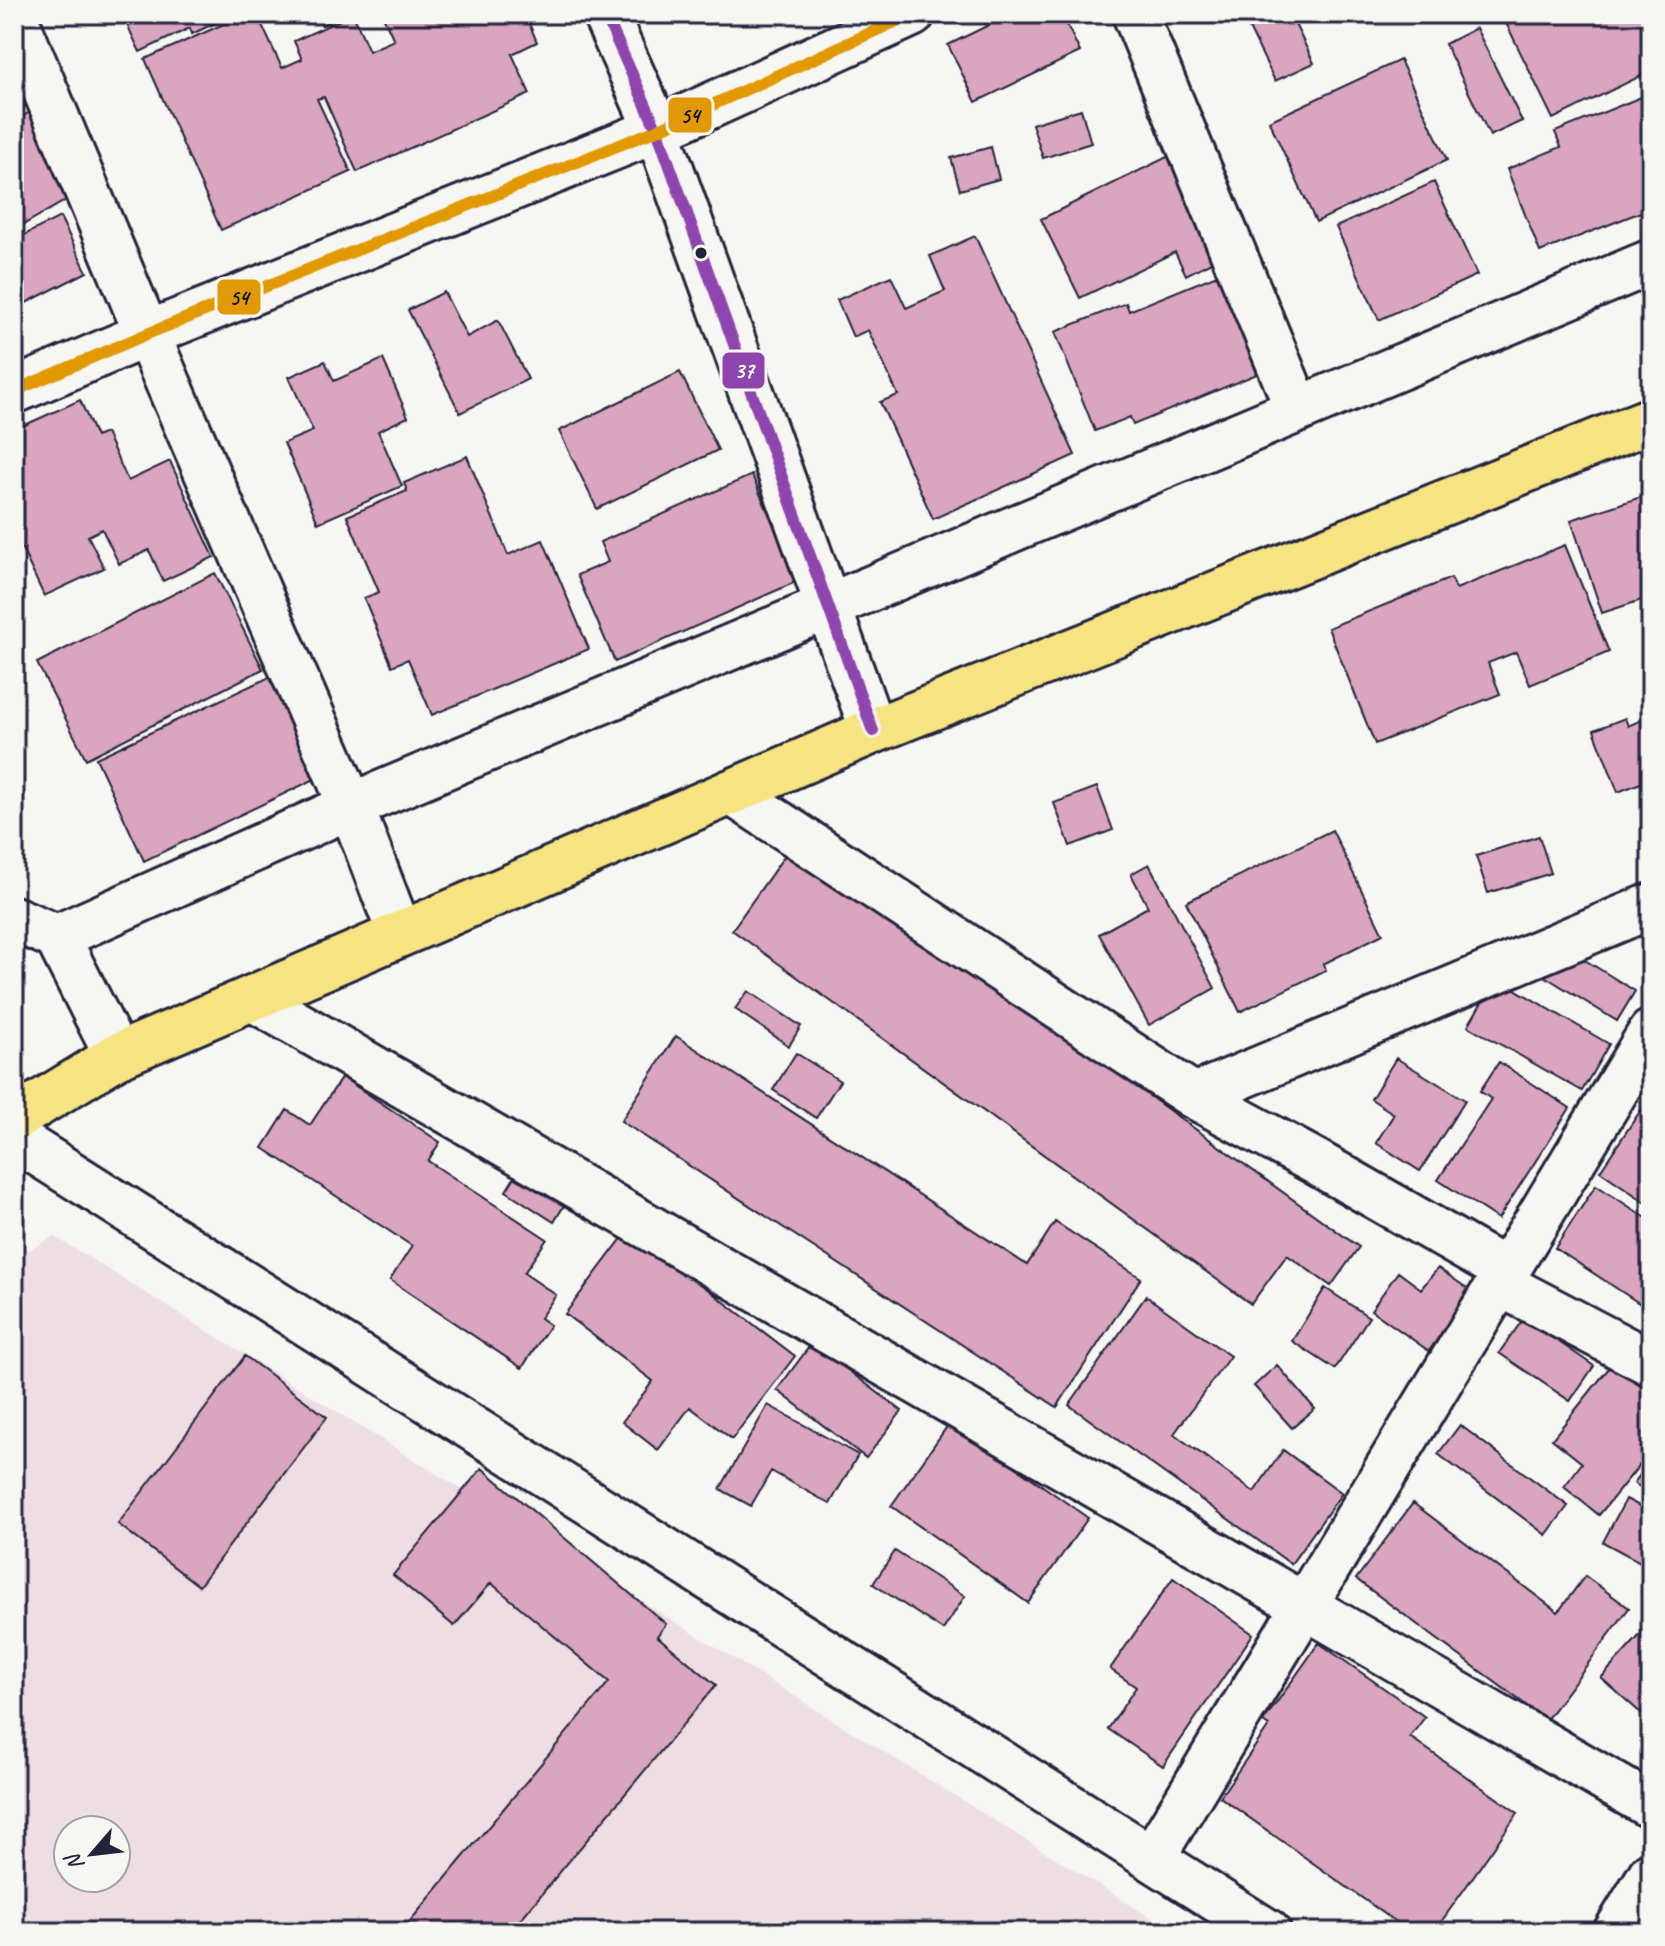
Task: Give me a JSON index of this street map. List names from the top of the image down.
{
  "lines": ["transit line 37", "transit line 54"],
  "north": "bottom left"
}
